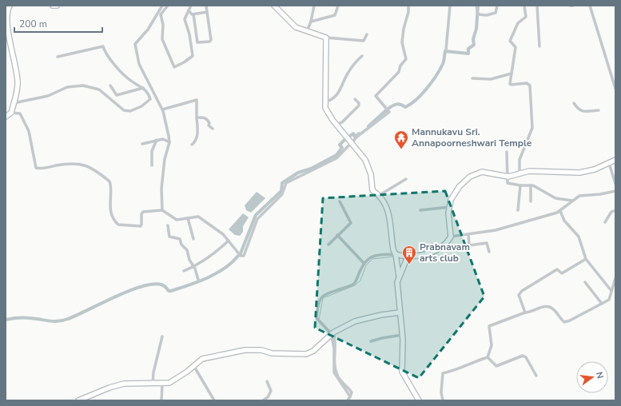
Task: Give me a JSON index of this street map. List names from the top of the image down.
{
  "places": {
    "temple": ["Mannukavu Sri. Annapoorneshwari Temple"],
    "building": ["Prabnavam arts club"]
  },
  "scale_bar": "200 m",
  "north": "right"
}
